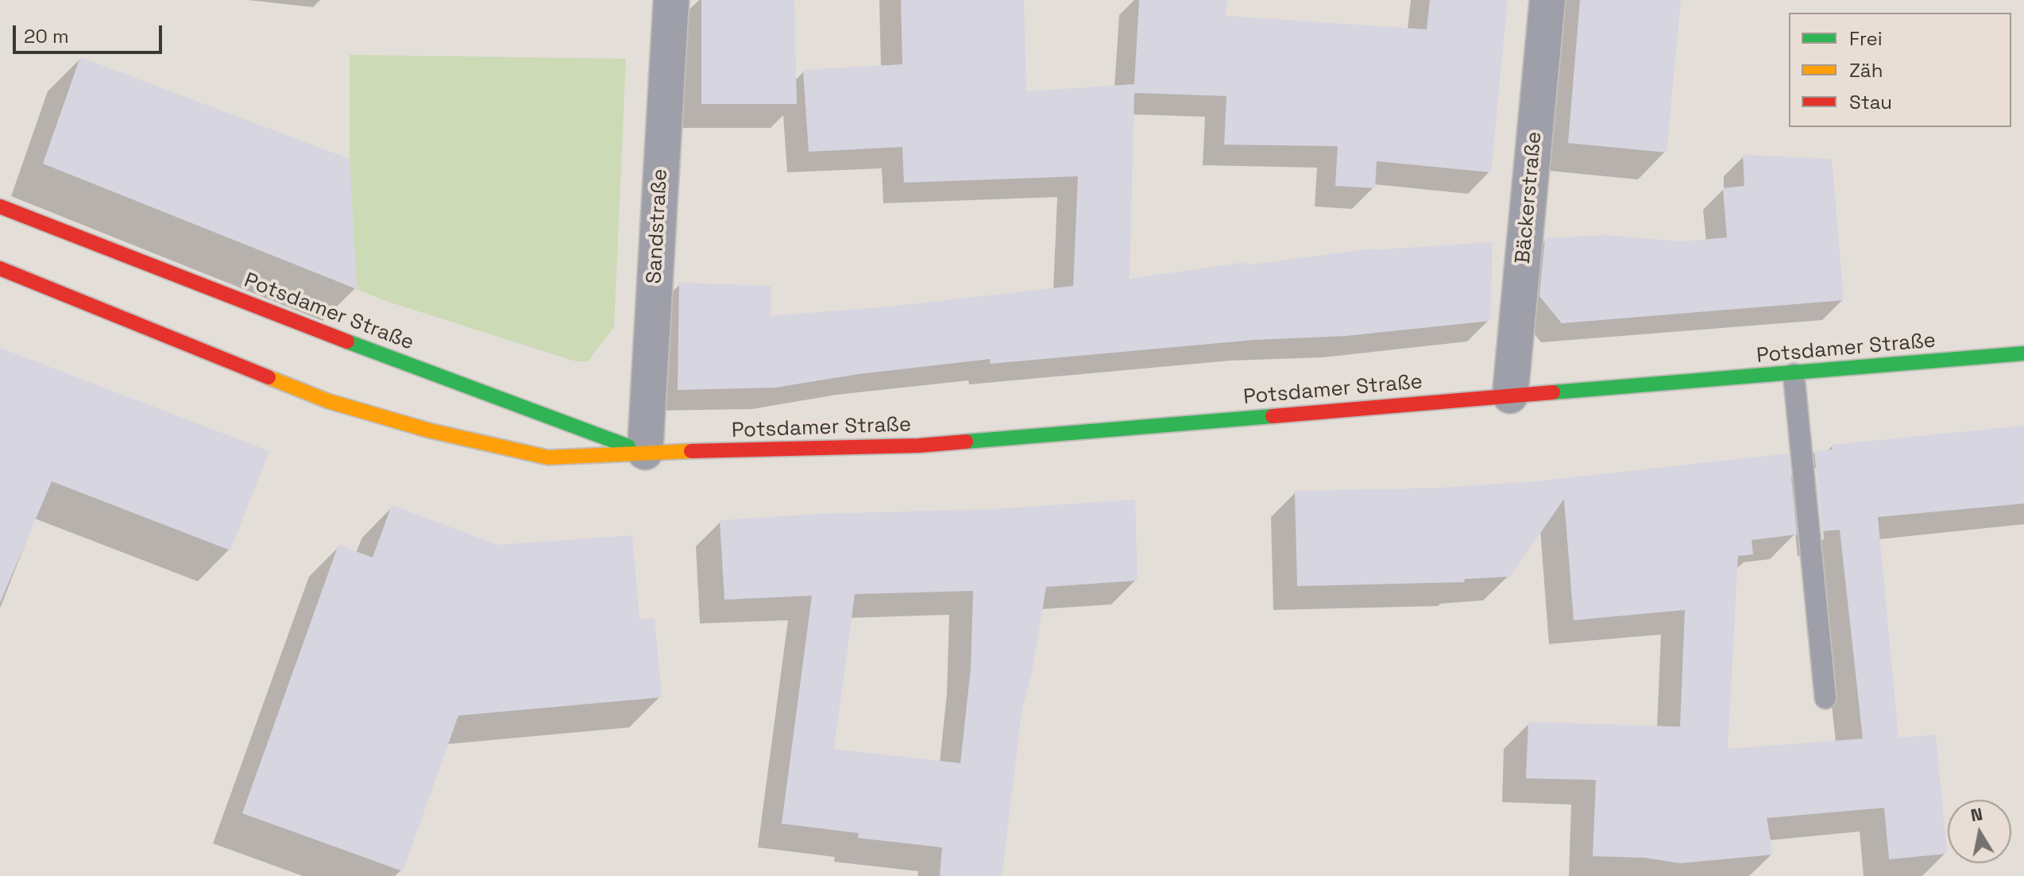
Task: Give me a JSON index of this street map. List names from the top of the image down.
{
  "streets": {
    "street": ["Bäckerstraße", "Sandstraße", "Potsdamer Straße"]
  },
  "crossings": [
    ["Bäckerstraße", "Potsdamer Straße"],
    ["Sandstraße", "Potsdamer Straße"]
  ],
  "legend": ["Frei", "Zäh", "Stau"],
  "scale_bar": "20 m",
  "north": "top"
}
